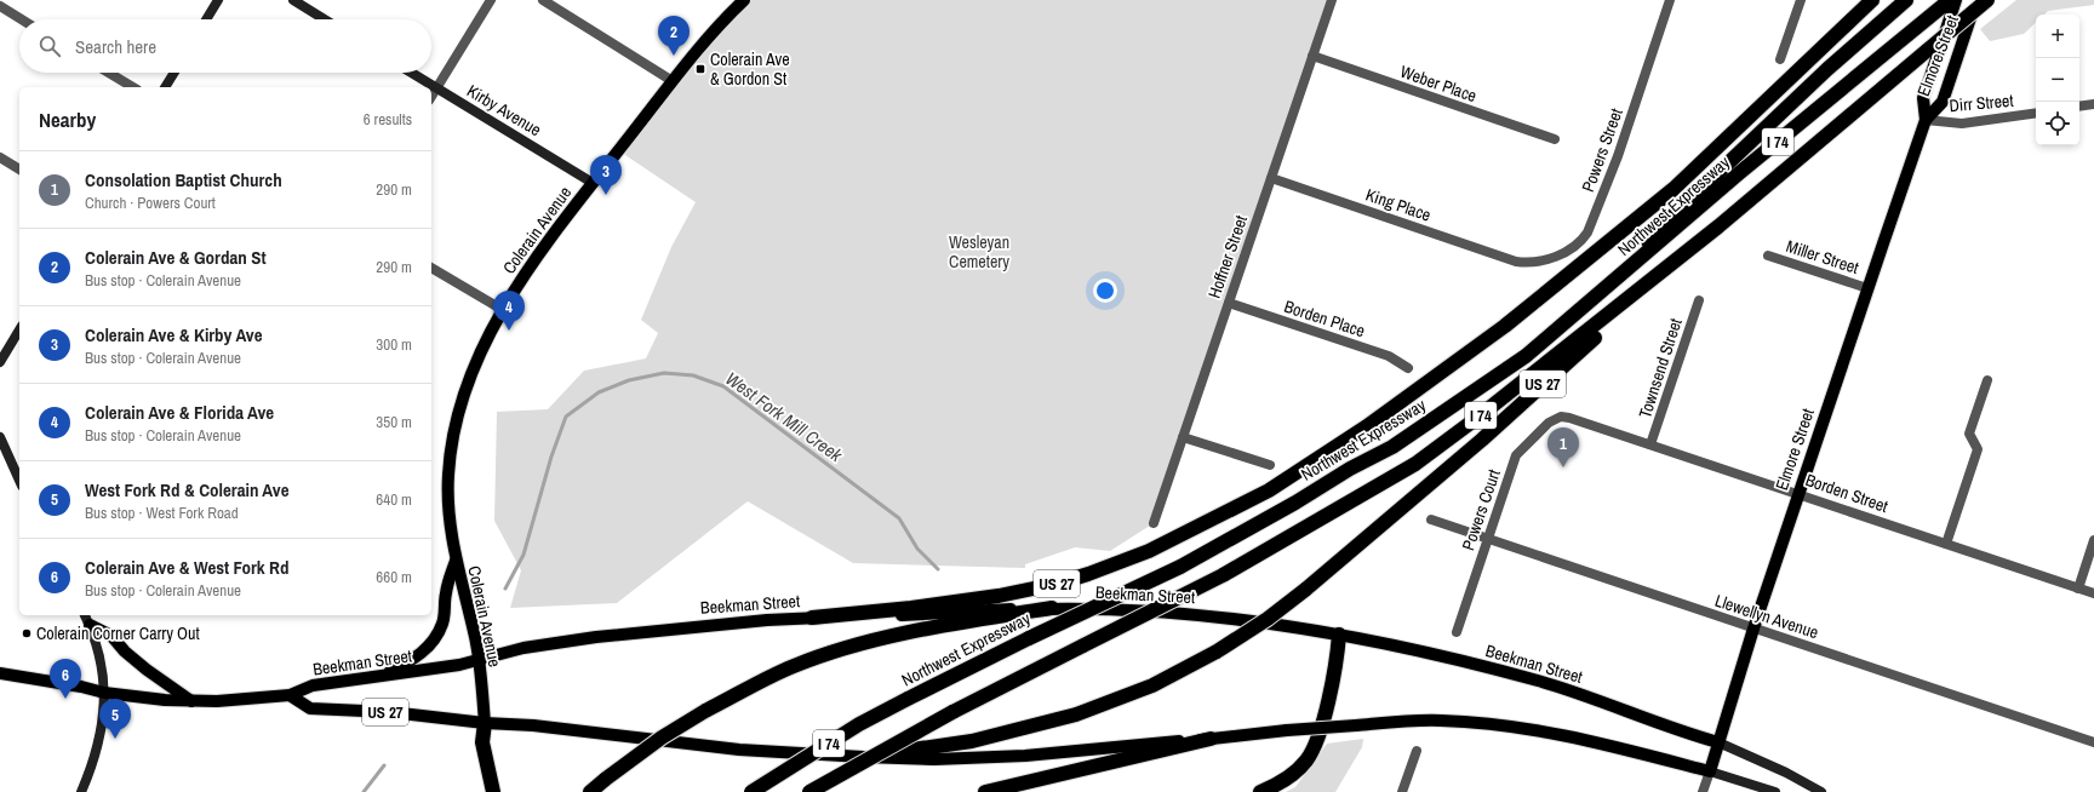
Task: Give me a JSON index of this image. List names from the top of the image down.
{
  "streets": {
    "highway": ["I 74", "Northwest Expressway", "US 27"],
    "main road": ["Elmore Street", "Colerain Avenue", "Beekman Street"],
    "street": [
      "Weber Place",
      "Dirr Street",
      "Kirby Avenue",
      "Powers Street",
      "King Place",
      "Hoffner Street",
      "Miller Street",
      "Borden Place",
      "Townsend Street",
      "Borden Street",
      "Powers Court",
      "Llewellyn Avenue"
    ]
  },
  "crossings": [
    ["Elmore Street", "Dirr Street"],
    ["Elmore Street", "Miller Street"],
    ["Elmore Street", "Borden Street"],
    ["Elmore Street", "Beekman Street"],
    ["Elmore Street", "Llewellyn Avenue"],
    ["Weber Place", "Hoffner Street"],
    ["Kirby Avenue", "Colerain Avenue"],
    ["I 74", "US 27"],
    ["Powers Street", "King Place"],
    ["King Place", "Hoffner Street"],
    ["Colerain Avenue", "US 27"],
    ["Colerain Avenue", "Beekman Street"],
    ["Hoffner Street", "Borden Place"],
    ["Townsend Street", "Borden Street"],
    ["US 27", "Beekman Street"],
    ["Borden Street", "Powers Court"],
    ["Powers Court", "Llewellyn Avenue"]
  ],
  "water": ["West Fork Mill Creek"],
  "parks": ["Wesleyan Cemetery"],
  "places": {
    "transit": ["Colerain Ave & Gordon St"],
    "other": ["Colerain Corner Carry Out"]
  },
  "page": {
    "map_buttons": ["+", "−"],
    "pins": [
      "2",
      "3",
      "4",
      "1",
      "6",
      "5"
    ],
    "search": "Search here",
    "heading": ["Nearby", "6 results"],
    "list": [
      {
        "mark": "1",
        "name": "Consolation Baptist Church",
        "note": "Church · Powers Court",
        "value": "290 m"
      },
      {
        "mark": "2",
        "name": "Colerain Ave & Gordan St",
        "note": "Bus stop · Colerain Avenue",
        "value": "290 m"
      },
      {
        "mark": "3",
        "name": "Colerain Ave & Kirby Ave",
        "note": "Bus stop · Colerain Avenue",
        "value": "300 m"
      },
      {
        "mark": "4",
        "name": "Colerain Ave & Florida Ave",
        "note": "Bus stop · Colerain Avenue",
        "value": "350 m"
      },
      {
        "mark": "5",
        "name": "West Fork Rd & Colerain Ave",
        "note": "Bus stop · West Fork Road",
        "value": "640 m"
      },
      {
        "mark": "6",
        "name": "Colerain Ave & West Fork Rd",
        "note": "Bus stop · Colerain Avenue",
        "value": "660 m"
      }
    ]
  }
}
